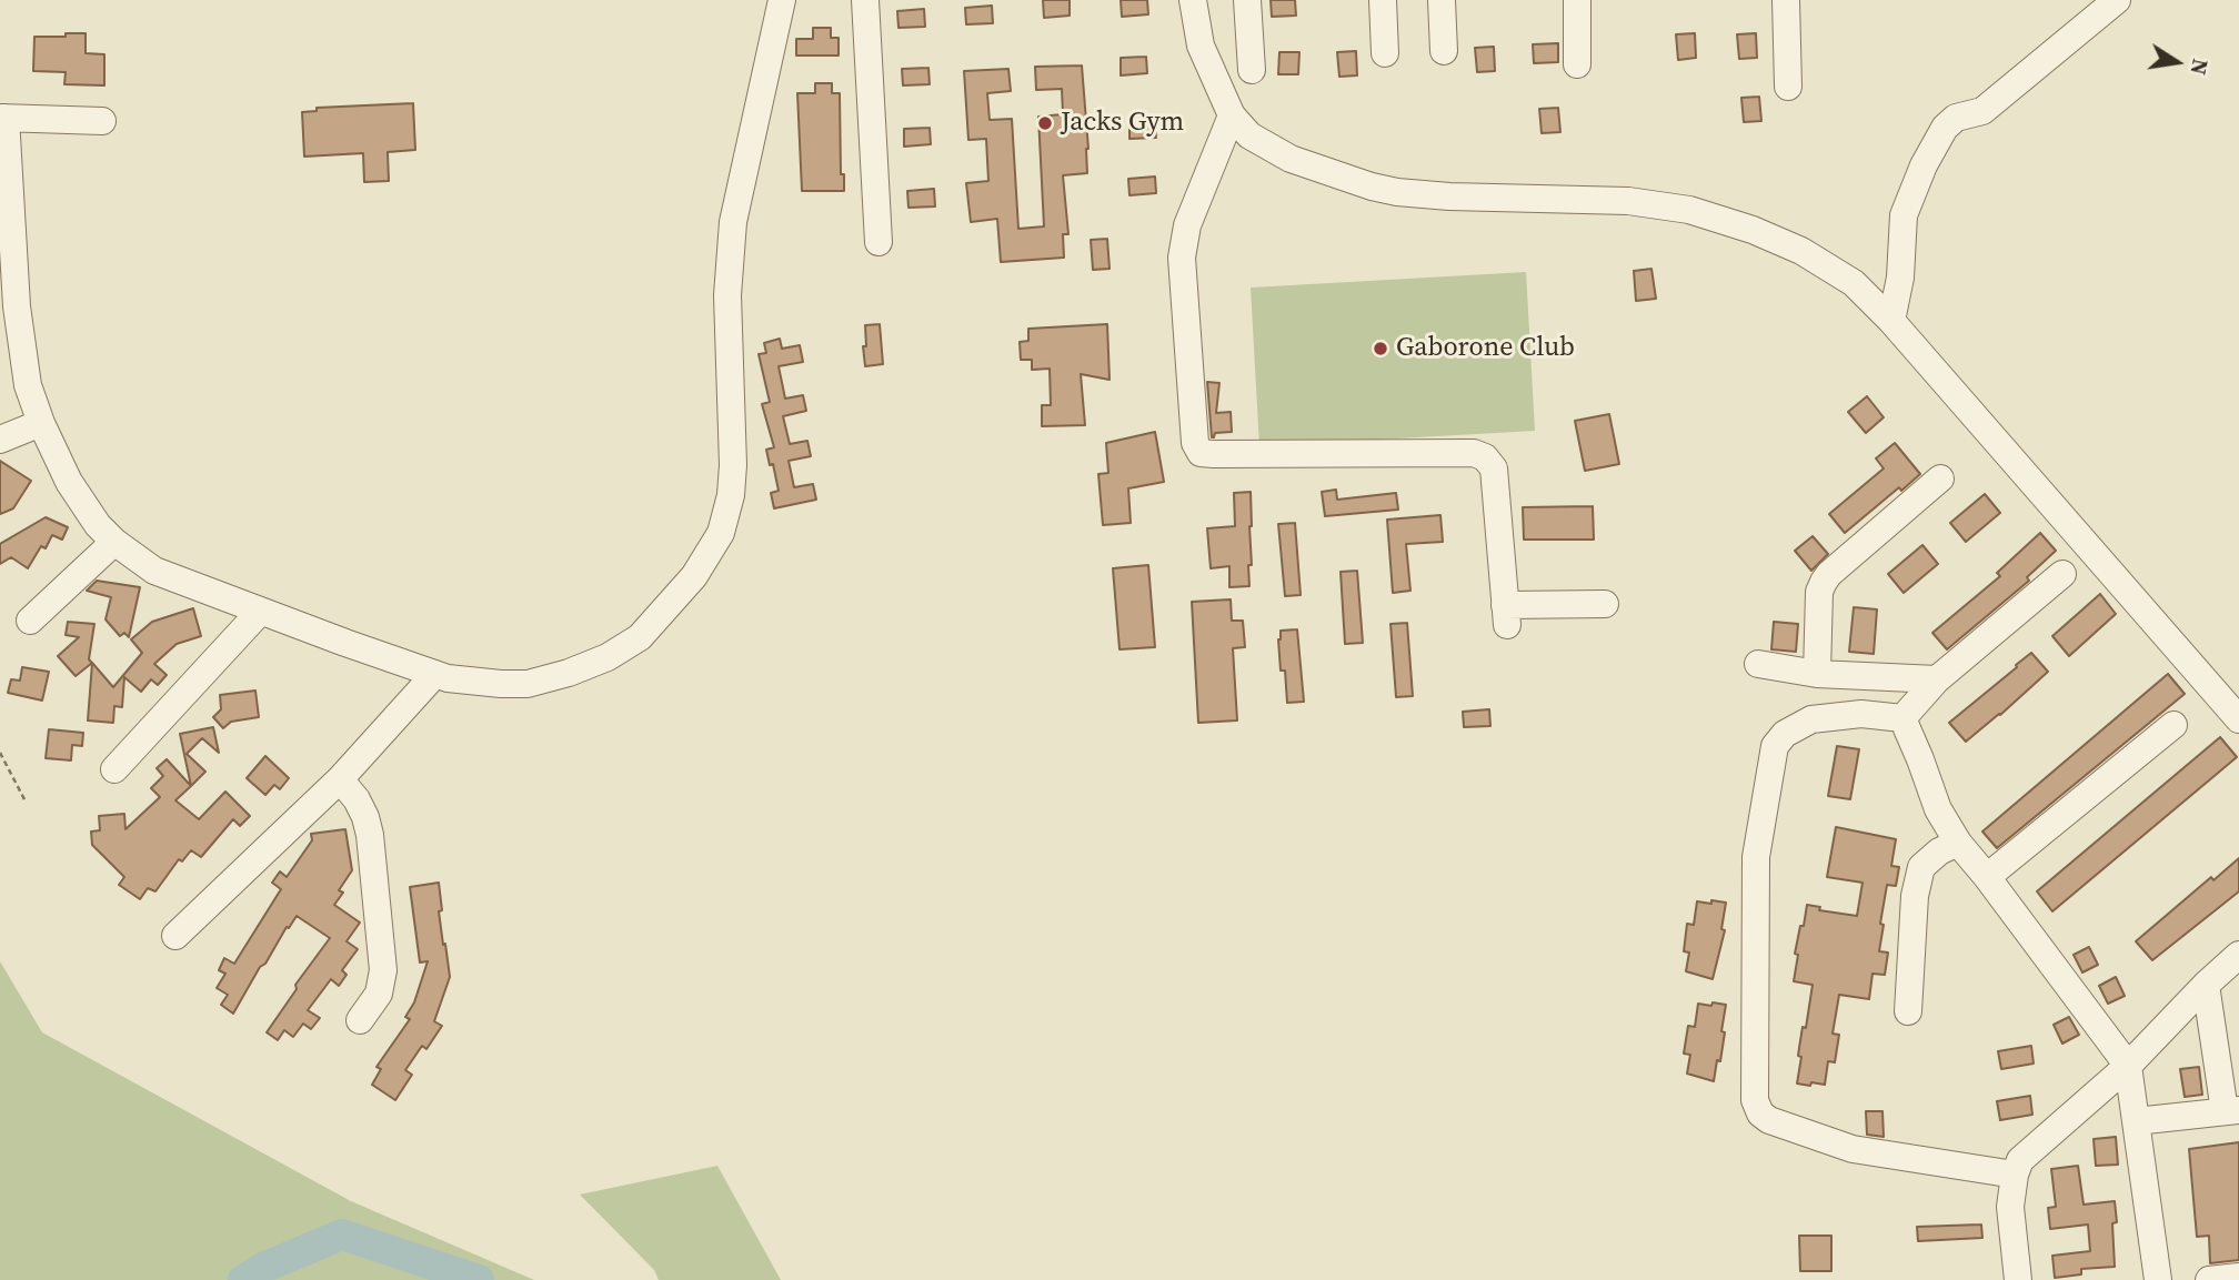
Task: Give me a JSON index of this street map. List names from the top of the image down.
{
  "places": ["Jacks Gym", "Gaborone Club"],
  "north": "right"
}
